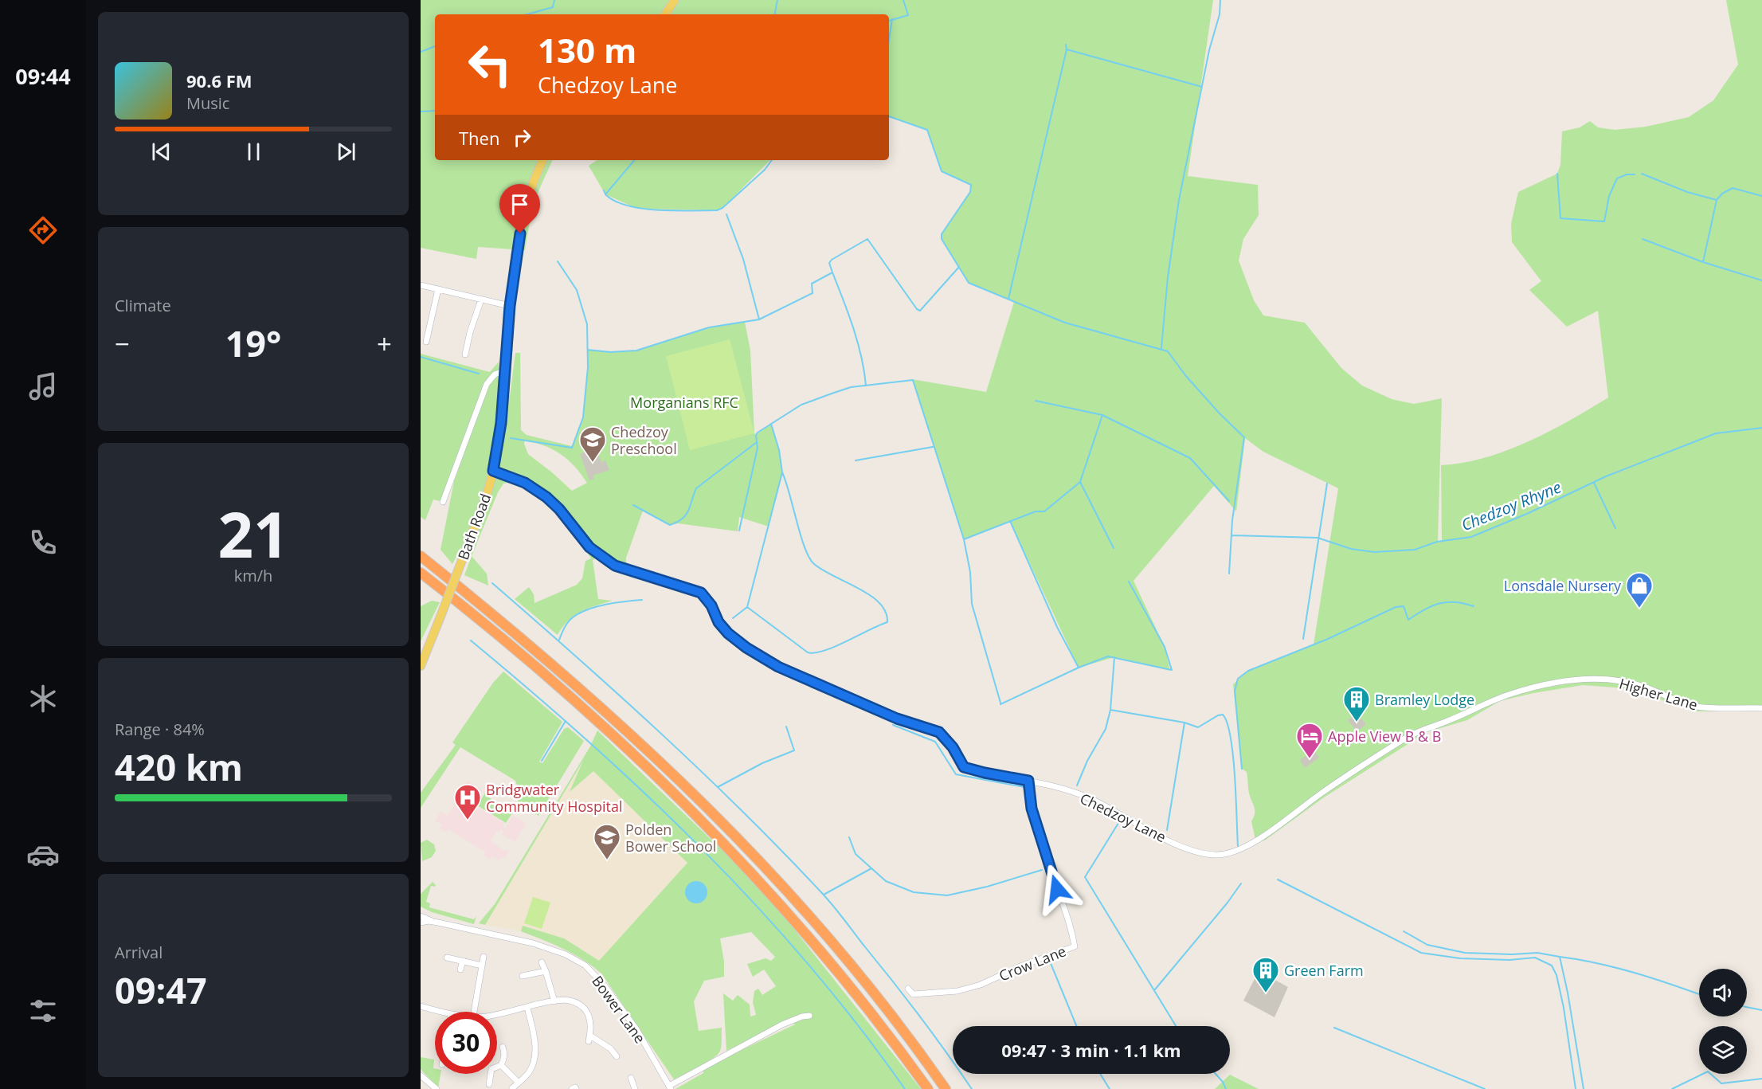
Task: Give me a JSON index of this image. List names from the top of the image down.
{
  "streets": {
    "main road": ["Bath Road"],
    "street": [
      "Higher Lane",
      "Chedzoy Lane",
      "Crow Lane",
      "Bower Lane"
    ]
  },
  "crossings": [
    ["Bath Road", "Chedzoy Lane"],
    ["Higher Lane", "Chedzoy Lane"],
    ["Chedzoy Lane", "Crow Lane"]
  ],
  "water": ["Chedzoy Rhyne"],
  "parks": ["Morganians RFC"],
  "places": {
    "school or university": ["Chedzoy Preschool", "Polden Bower School"],
    "shop": ["Lonsdale Nursery"],
    "building": ["Bramley Lodge", "Green Farm"],
    "hotel": ["Apple View B & B"],
    "hospital": ["Bridgwater Community Hospital"]
  },
  "page": {
    "tabs": "09:44",
    "turn": ["130 m", "Chedzoy Lane"],
    "song": ["90.6 FM", "Music"],
    "then": "Then",
    "tile": [
      "Climate",
      ["21", "km/h"],
      ["Range · 84%", "420 km"],
      ["Arrival", "09:47"]
    ],
    "heat": ["−", "19°", "+"],
    "limit": "30",
    "trip": "09:47 · 3 min · 1.1 km"
  }
}
